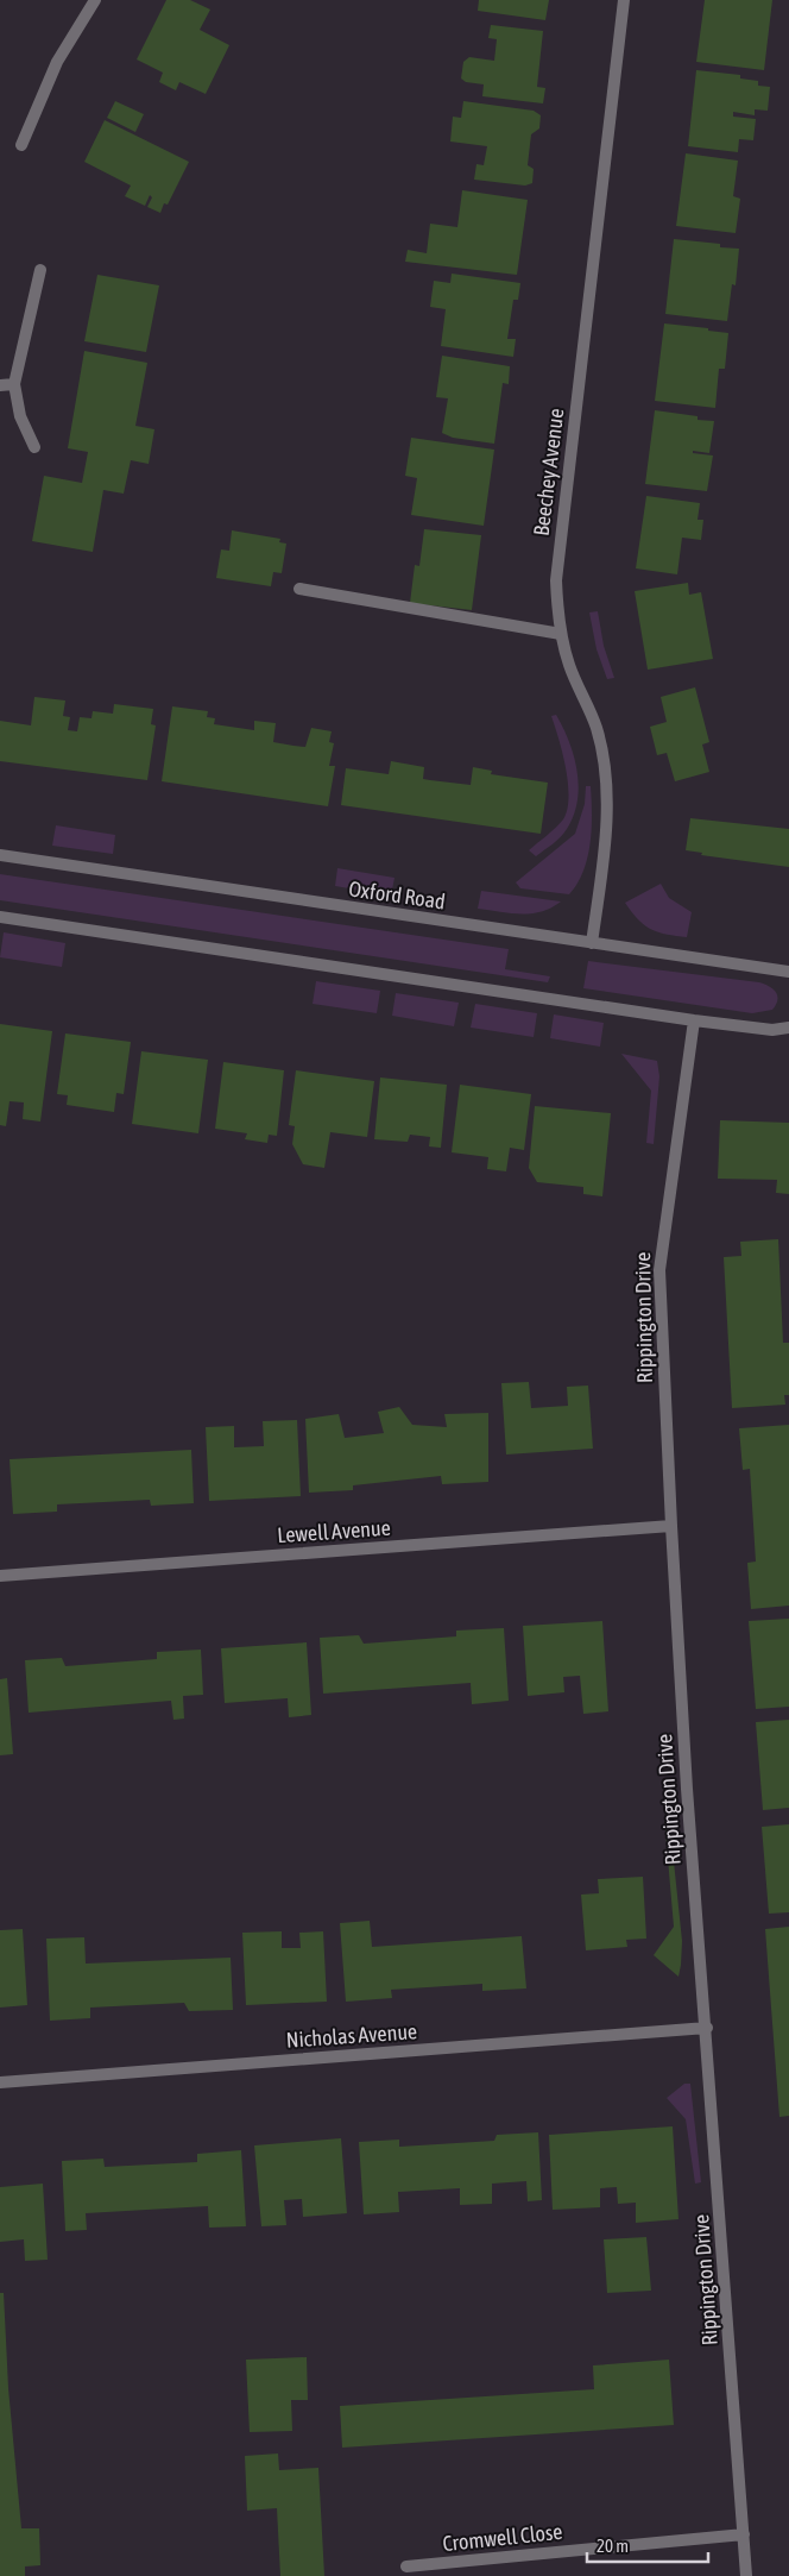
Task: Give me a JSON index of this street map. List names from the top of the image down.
{
  "streets": {
    "street": [
      "Beechey Avenue",
      "Oxford Road",
      "Rippington Drive",
      "Lewell Avenue",
      "Nicholas Avenue",
      "Cromwell Close"
    ]
  },
  "crossings": [
    ["Beechey Avenue", "Oxford Road"],
    ["Rippington Drive", "Lewell Avenue"],
    ["Rippington Drive", "Nicholas Avenue"],
    ["Rippington Drive", "Cromwell Close"]
  ],
  "scale_bar": "20 m"
}
